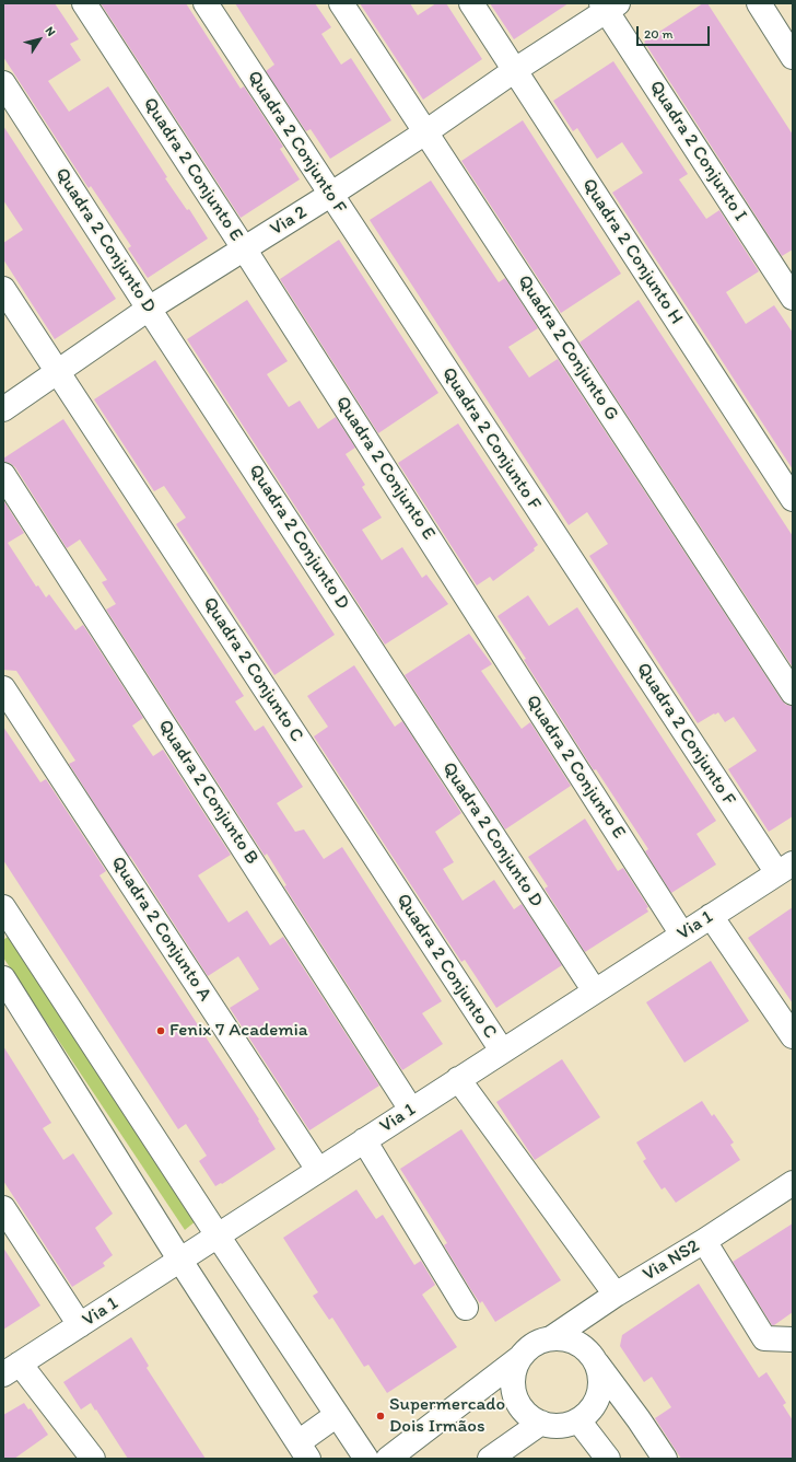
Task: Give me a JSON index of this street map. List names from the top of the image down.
{
  "streets": {
    "street": [
      "Quadra 2 Conjunto F",
      "Quadra 2 Conjunto I",
      "Quadra 2 Conjunto E",
      "Via 2",
      "Quadra 2 Conjunto D",
      "Quadra 2 Conjunto H",
      "Quadra 2 Conjunto G",
      "Quadra 2 Conjunto C",
      "Quadra 2 Conjunto B",
      "Via 1",
      "Quadra 2 Conjunto A",
      "Via NS2"
    ]
  },
  "crossings": [
    ["Quadra 2 Conjunto F", "Via 2"],
    ["Quadra 2 Conjunto F", "Via 1"],
    ["Quadra 2 Conjunto I", "Via 2"],
    ["Quadra 2 Conjunto E", "Via 2"],
    ["Quadra 2 Conjunto E", "Via 1"],
    ["Via 2", "Quadra 2 Conjunto D"],
    ["Via 2", "Quadra 2 Conjunto H"],
    ["Via 2", "Quadra 2 Conjunto G"],
    ["Via 2", "Quadra 2 Conjunto C"],
    ["Quadra 2 Conjunto D", "Via 1"],
    ["Quadra 2 Conjunto C", "Via 1"],
    ["Quadra 2 Conjunto B", "Via 1"],
    ["Via 1", "Quadra 2 Conjunto A"]
  ],
  "places": ["Fenix 7 Academia", "Supermercado Dois Irmãos"],
  "scale_bar": "20 m",
  "north": "top right"
}
